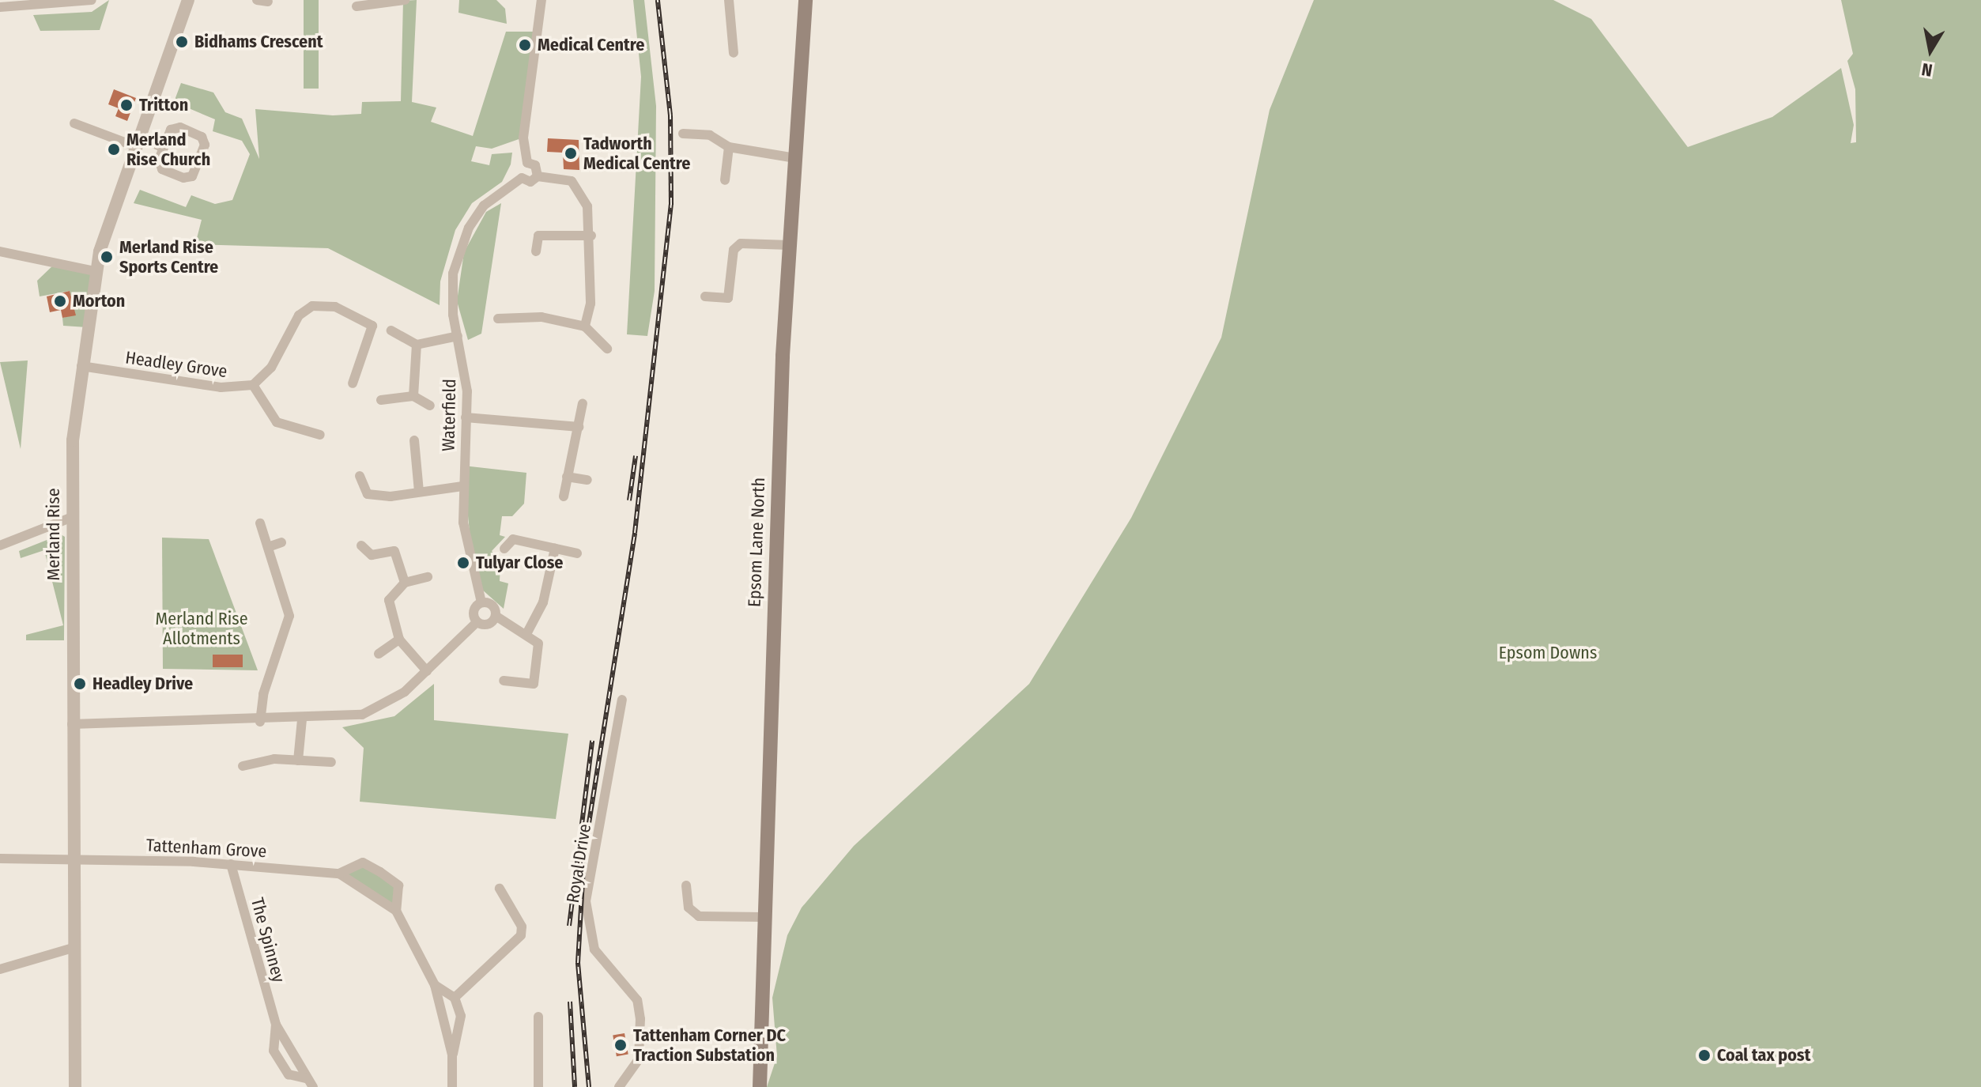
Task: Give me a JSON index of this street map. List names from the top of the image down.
{
  "streets": {
    "main road": ["Epsom Lane North"],
    "street": [
      "Headley Grove",
      "Waterfield",
      "Merland Rise",
      "Tattenham Grove",
      "Royal Drive",
      "The Spinney"
    ]
  },
  "crossings": [
    ["Headley Grove", "Merland Rise"],
    ["Merland Rise", "Tattenham Grove"],
    ["Tattenham Grove", "The Spinney"]
  ],
  "parks": ["Merland Rise Allotments", "Epsom Downs"],
  "places": [
    "Bidhams Crescent",
    "Medical Centre",
    "Tritton",
    "Merland Rise Church",
    "Tadworth Medical Centre",
    "Merland Rise Sports Centre",
    "Morton",
    "Tulyar Close",
    "Headley Drive",
    "Tattenham Corner DC Traction Substation",
    "Coal tax post"
  ],
  "north": "bottom"
}
